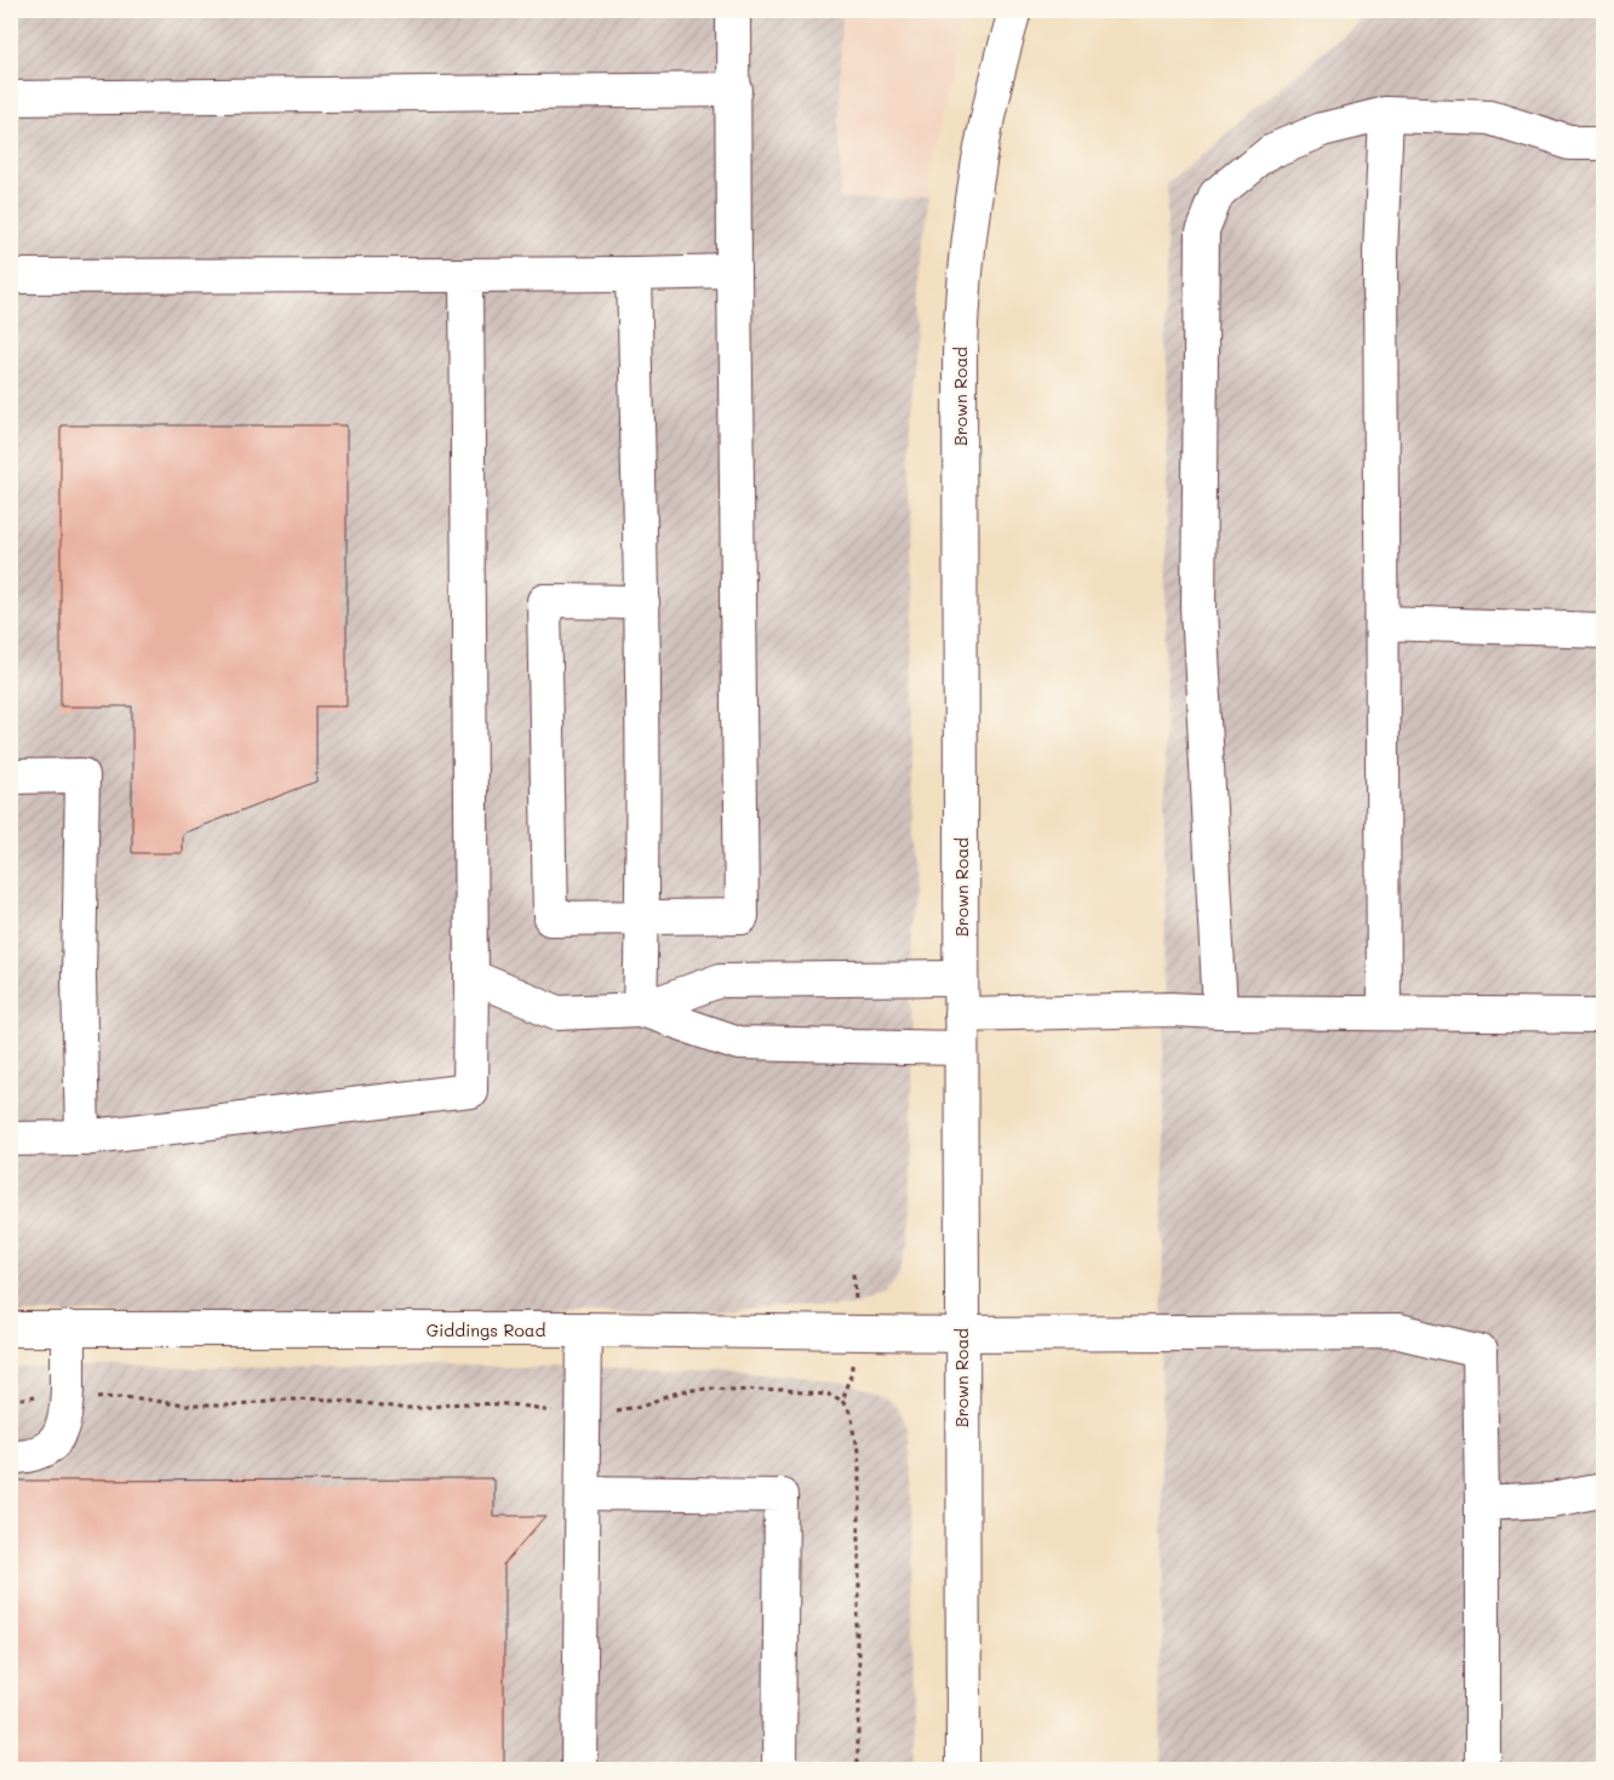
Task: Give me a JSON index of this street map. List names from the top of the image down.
{
  "streets": {
    "main road": ["Brown Road", "Giddings Road"]
  },
  "crossings": [
    ["Brown Road", "Giddings Road"]
  ]
}
